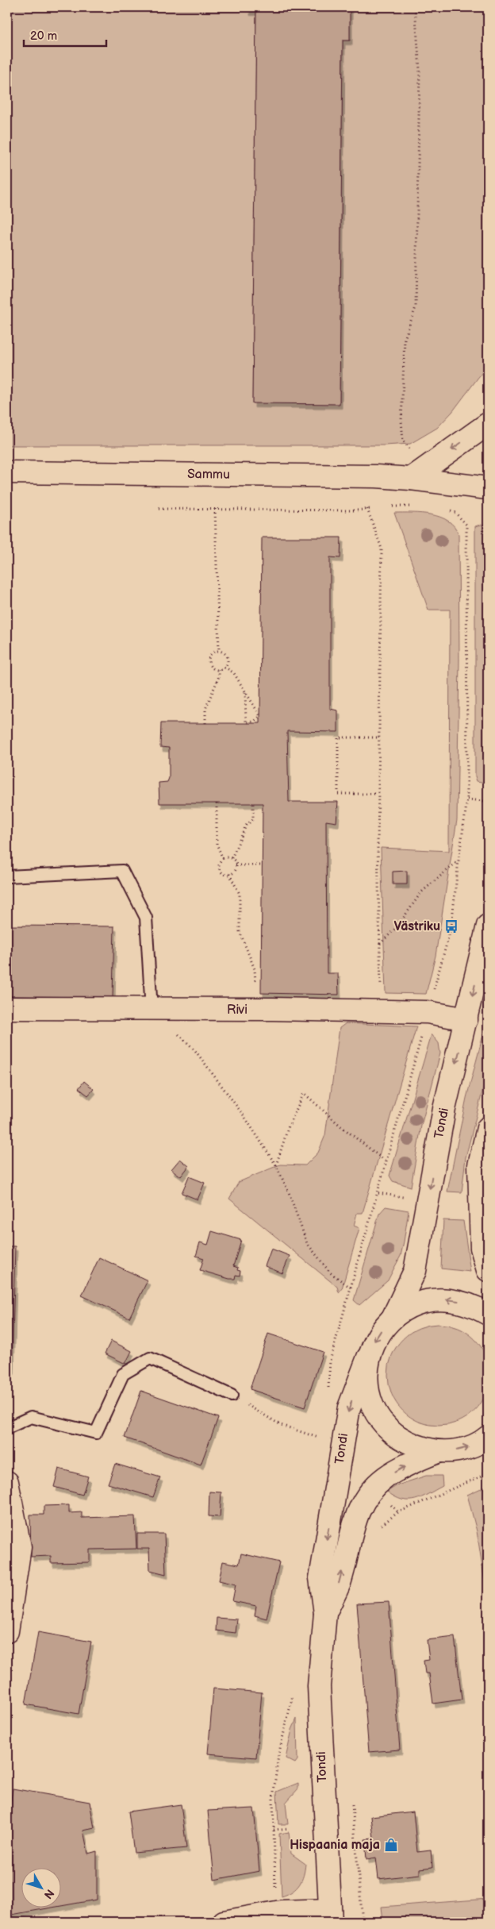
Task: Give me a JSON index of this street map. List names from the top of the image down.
{
  "streets": {
    "street": ["Sammu", "Rivi", "Tondi"]
  },
  "crossings": [
    ["Rivi", "Tondi"]
  ],
  "places": {
    "bus stop": ["Västriku"],
    "shop": ["Hispaania maja"]
  },
  "scale_bar": "20 m",
  "north": "bottom right"
}
